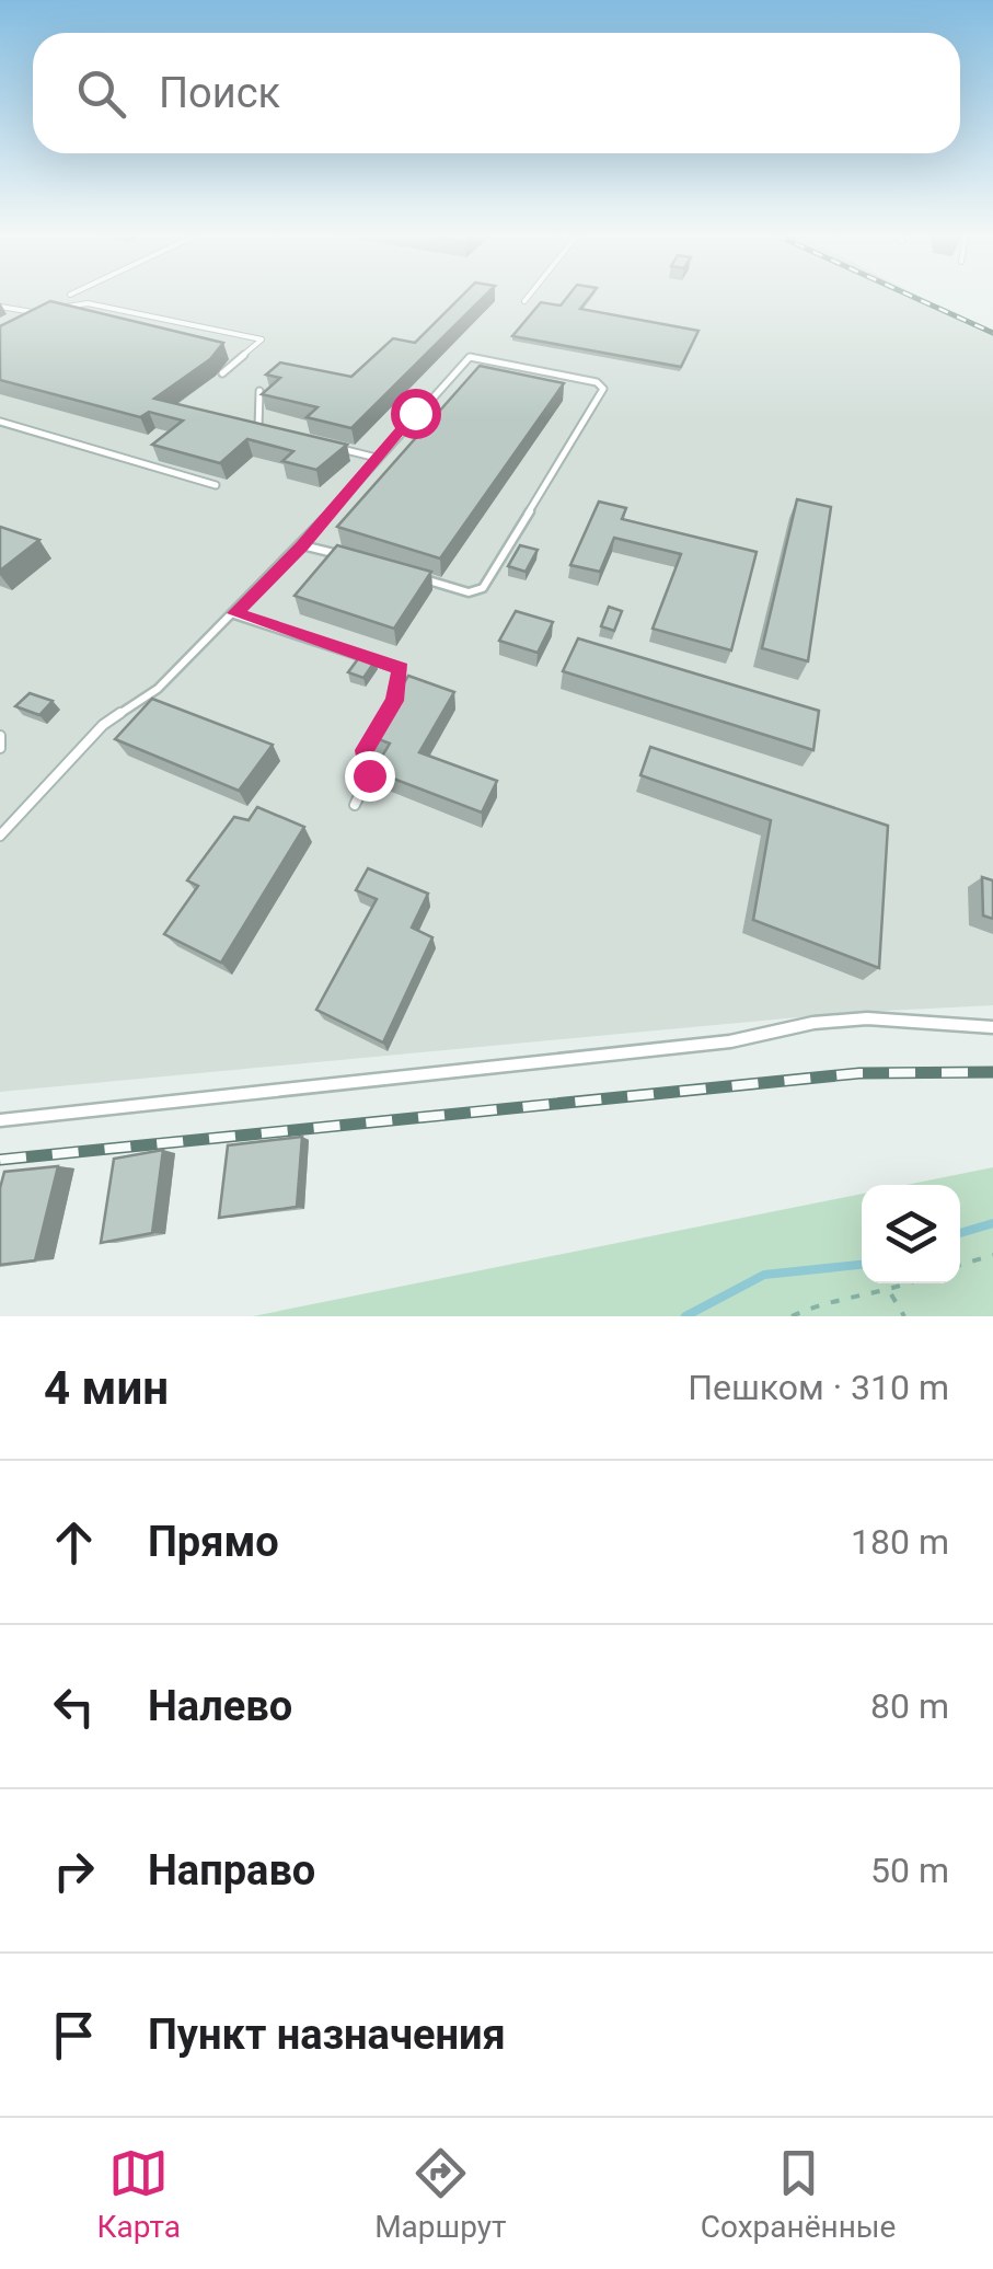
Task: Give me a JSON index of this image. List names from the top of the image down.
{
  "page": {
    "search": "Поиск",
    "heading": ["4 мин", "Пешком · 310 m"],
    "list": [
      ["Прямо", "180 m"],
      ["Налево", "80 m"],
      ["Направо", "50 m"],
      "Пункт назначения"
    ],
    "nav": ["Карта", "Маршрут", "Сохранённые"]
  }
}
